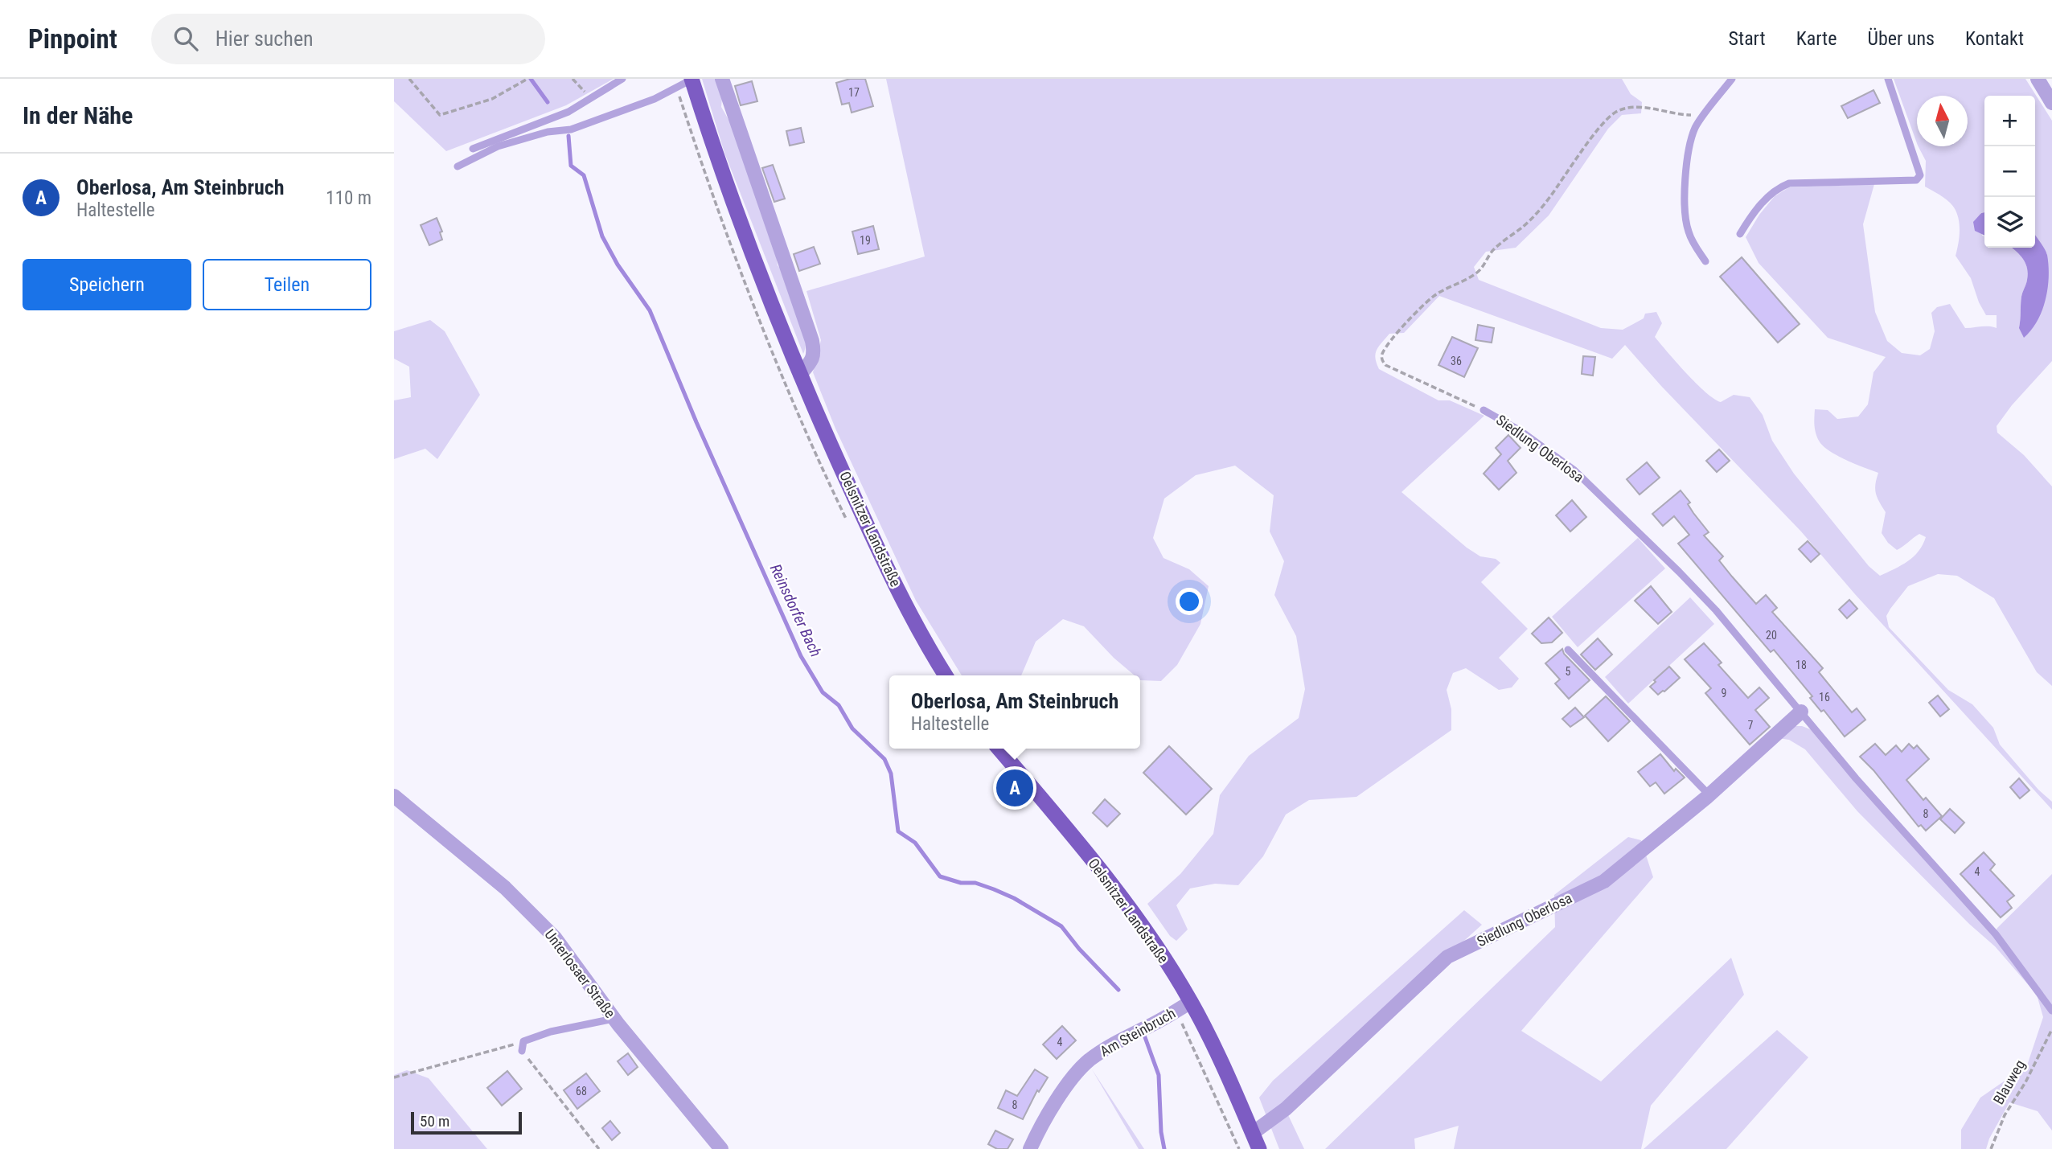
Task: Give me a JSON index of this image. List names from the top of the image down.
{
  "streets": {
    "main road": ["Oelsnitzer Landstraße"],
    "street": ["Siedlung Oberlosa", "Unterlosaer Straße", "Am Steinbruch"],
    "path": ["Blauweg"]
  },
  "crossings": [
    ["Siedlung Oberlosa", "Oelsnitzer Landstraße"],
    ["Oelsnitzer Landstraße", "Am Steinbruch"]
  ],
  "water": ["Reinsdorfer Bach"],
  "house_numbers": [
    "17",
    "19",
    "36",
    "20",
    "18",
    "5",
    "9",
    "16",
    "7",
    "8",
    "4",
    "4",
    "68",
    "8"
  ],
  "scale_bar": "50 m",
  "north": "top",
  "page": {
    "header": "Pinpoint",
    "search": "Hier suchen",
    "nav": [
      "Start",
      "Karte",
      "Über uns",
      "Kontakt"
    ],
    "heading": "In der Nähe",
    "map_buttons": ["+", "−"],
    "list": [
      {
        "mark": "A",
        "name": "Oberlosa, Am Steinbruch",
        "note": "Haltestelle",
        "value": "110 m"
      }
    ],
    "buttons": ["Speichern", "Teilen"],
    "popup": ["Oberlosa, Am Steinbruch", "Haltestelle"],
    "pins": "A",
    "scale": "50 m"
  }
}
